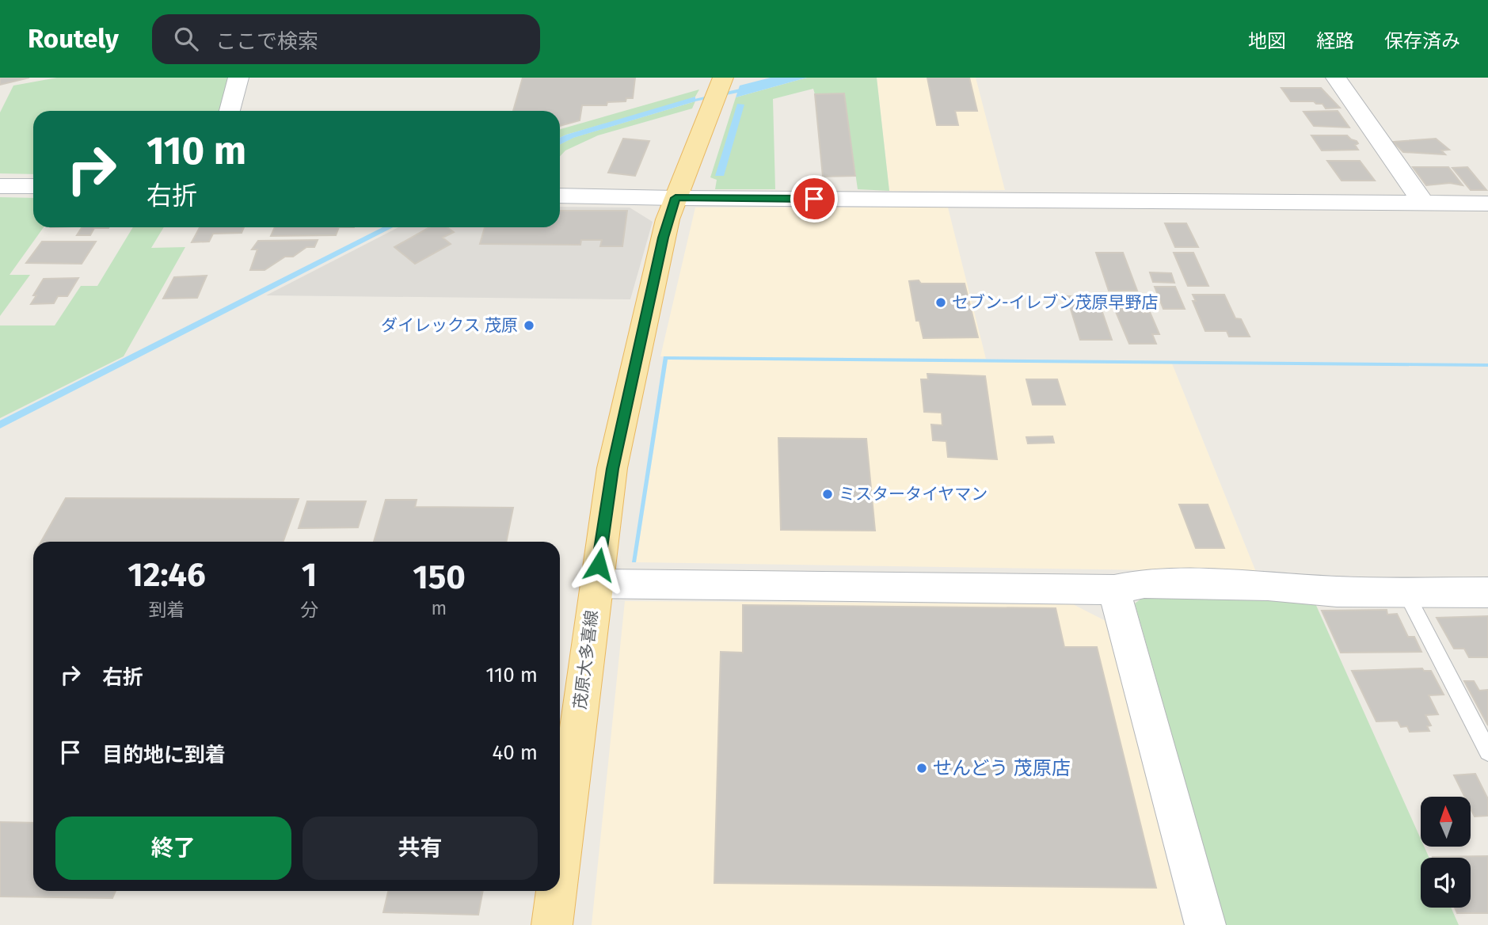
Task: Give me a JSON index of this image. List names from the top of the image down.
{
  "streets": {
    "main road": ["茂原大多喜線"]
  },
  "places": [
    "セブン-イレブン茂原早野店",
    "ダイレックス 茂原",
    "ミスタータイヤマン",
    "せんどう 茂原店"
  ],
  "north": "top",
  "page": {
    "header": "Routely",
    "search": "ここで検索",
    "nav": ["地図", "経路", "保存済み"],
    "turn": ["110 m", "右折"],
    "eta": [
      "12:46",
      "到着",
      "1",
      "分",
      "150",
      "m"
    ],
    "list": [
      {
        "name": "右折",
        "value": "110 m"
      },
      {
        "name": "目的地に到着",
        "value": "40 m"
      }
    ],
    "buttons": ["終了", "共有"]
  }
}
